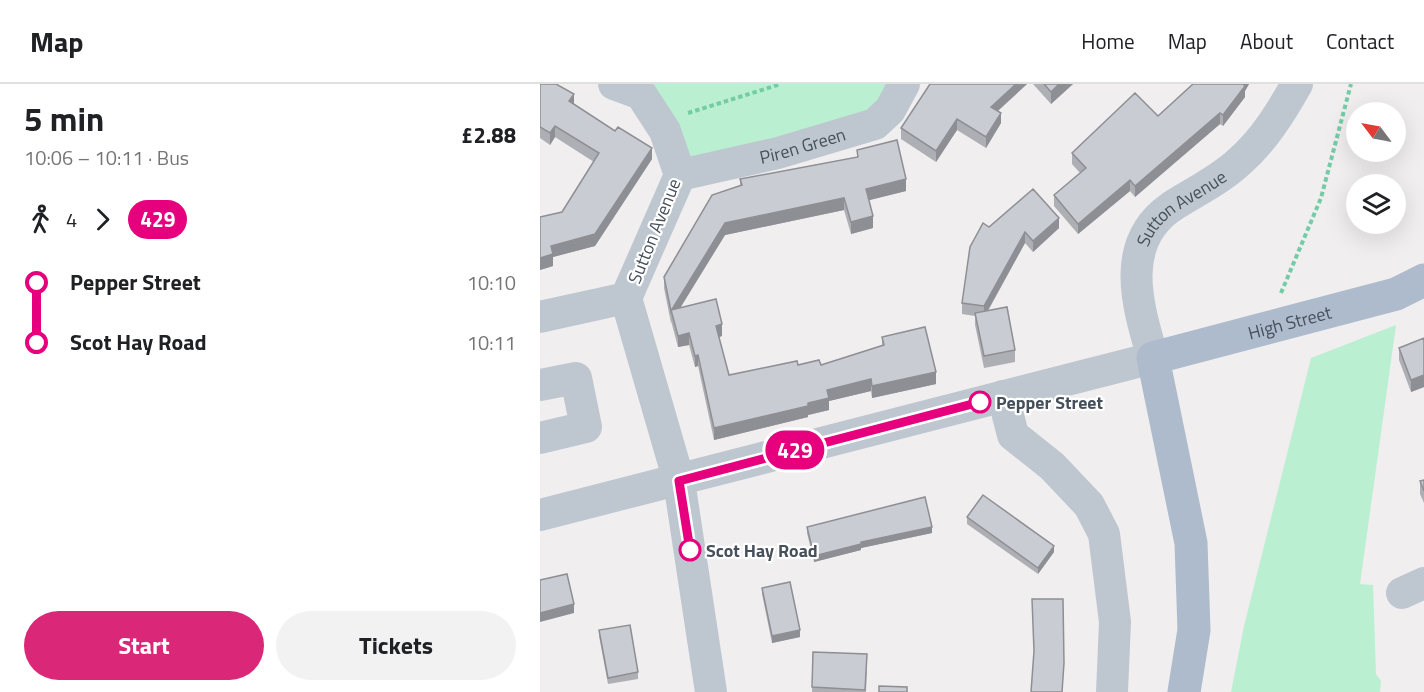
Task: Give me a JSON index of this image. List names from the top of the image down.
{
  "streets": {
    "main road": ["High Street"],
    "street": ["Piren Green", "Sutton Avenue"]
  },
  "crossings": [
    ["Piren Green", "Sutton Avenue"],
    ["Sutton Avenue", "High Street"]
  ],
  "places": ["Pepper Street", "Scot Hay Road"],
  "lines": ["bus line 429"],
  "north": "top left",
  "page": {
    "header": "Map",
    "nav": [
      "Home",
      "Map",
      "About",
      "Contact"
    ],
    "heading": ["5 min", "10:06 – 10:11 · Bus", "£2.88"],
    "on_map": "429",
    "legs": ["4", "429"],
    "list": [
      {
        "name": "Pepper Street",
        "value": "10:10"
      },
      {
        "name": "Scot Hay Road",
        "value": "10:11"
      }
    ],
    "buttons": ["Start", "Tickets"]
  }
}
